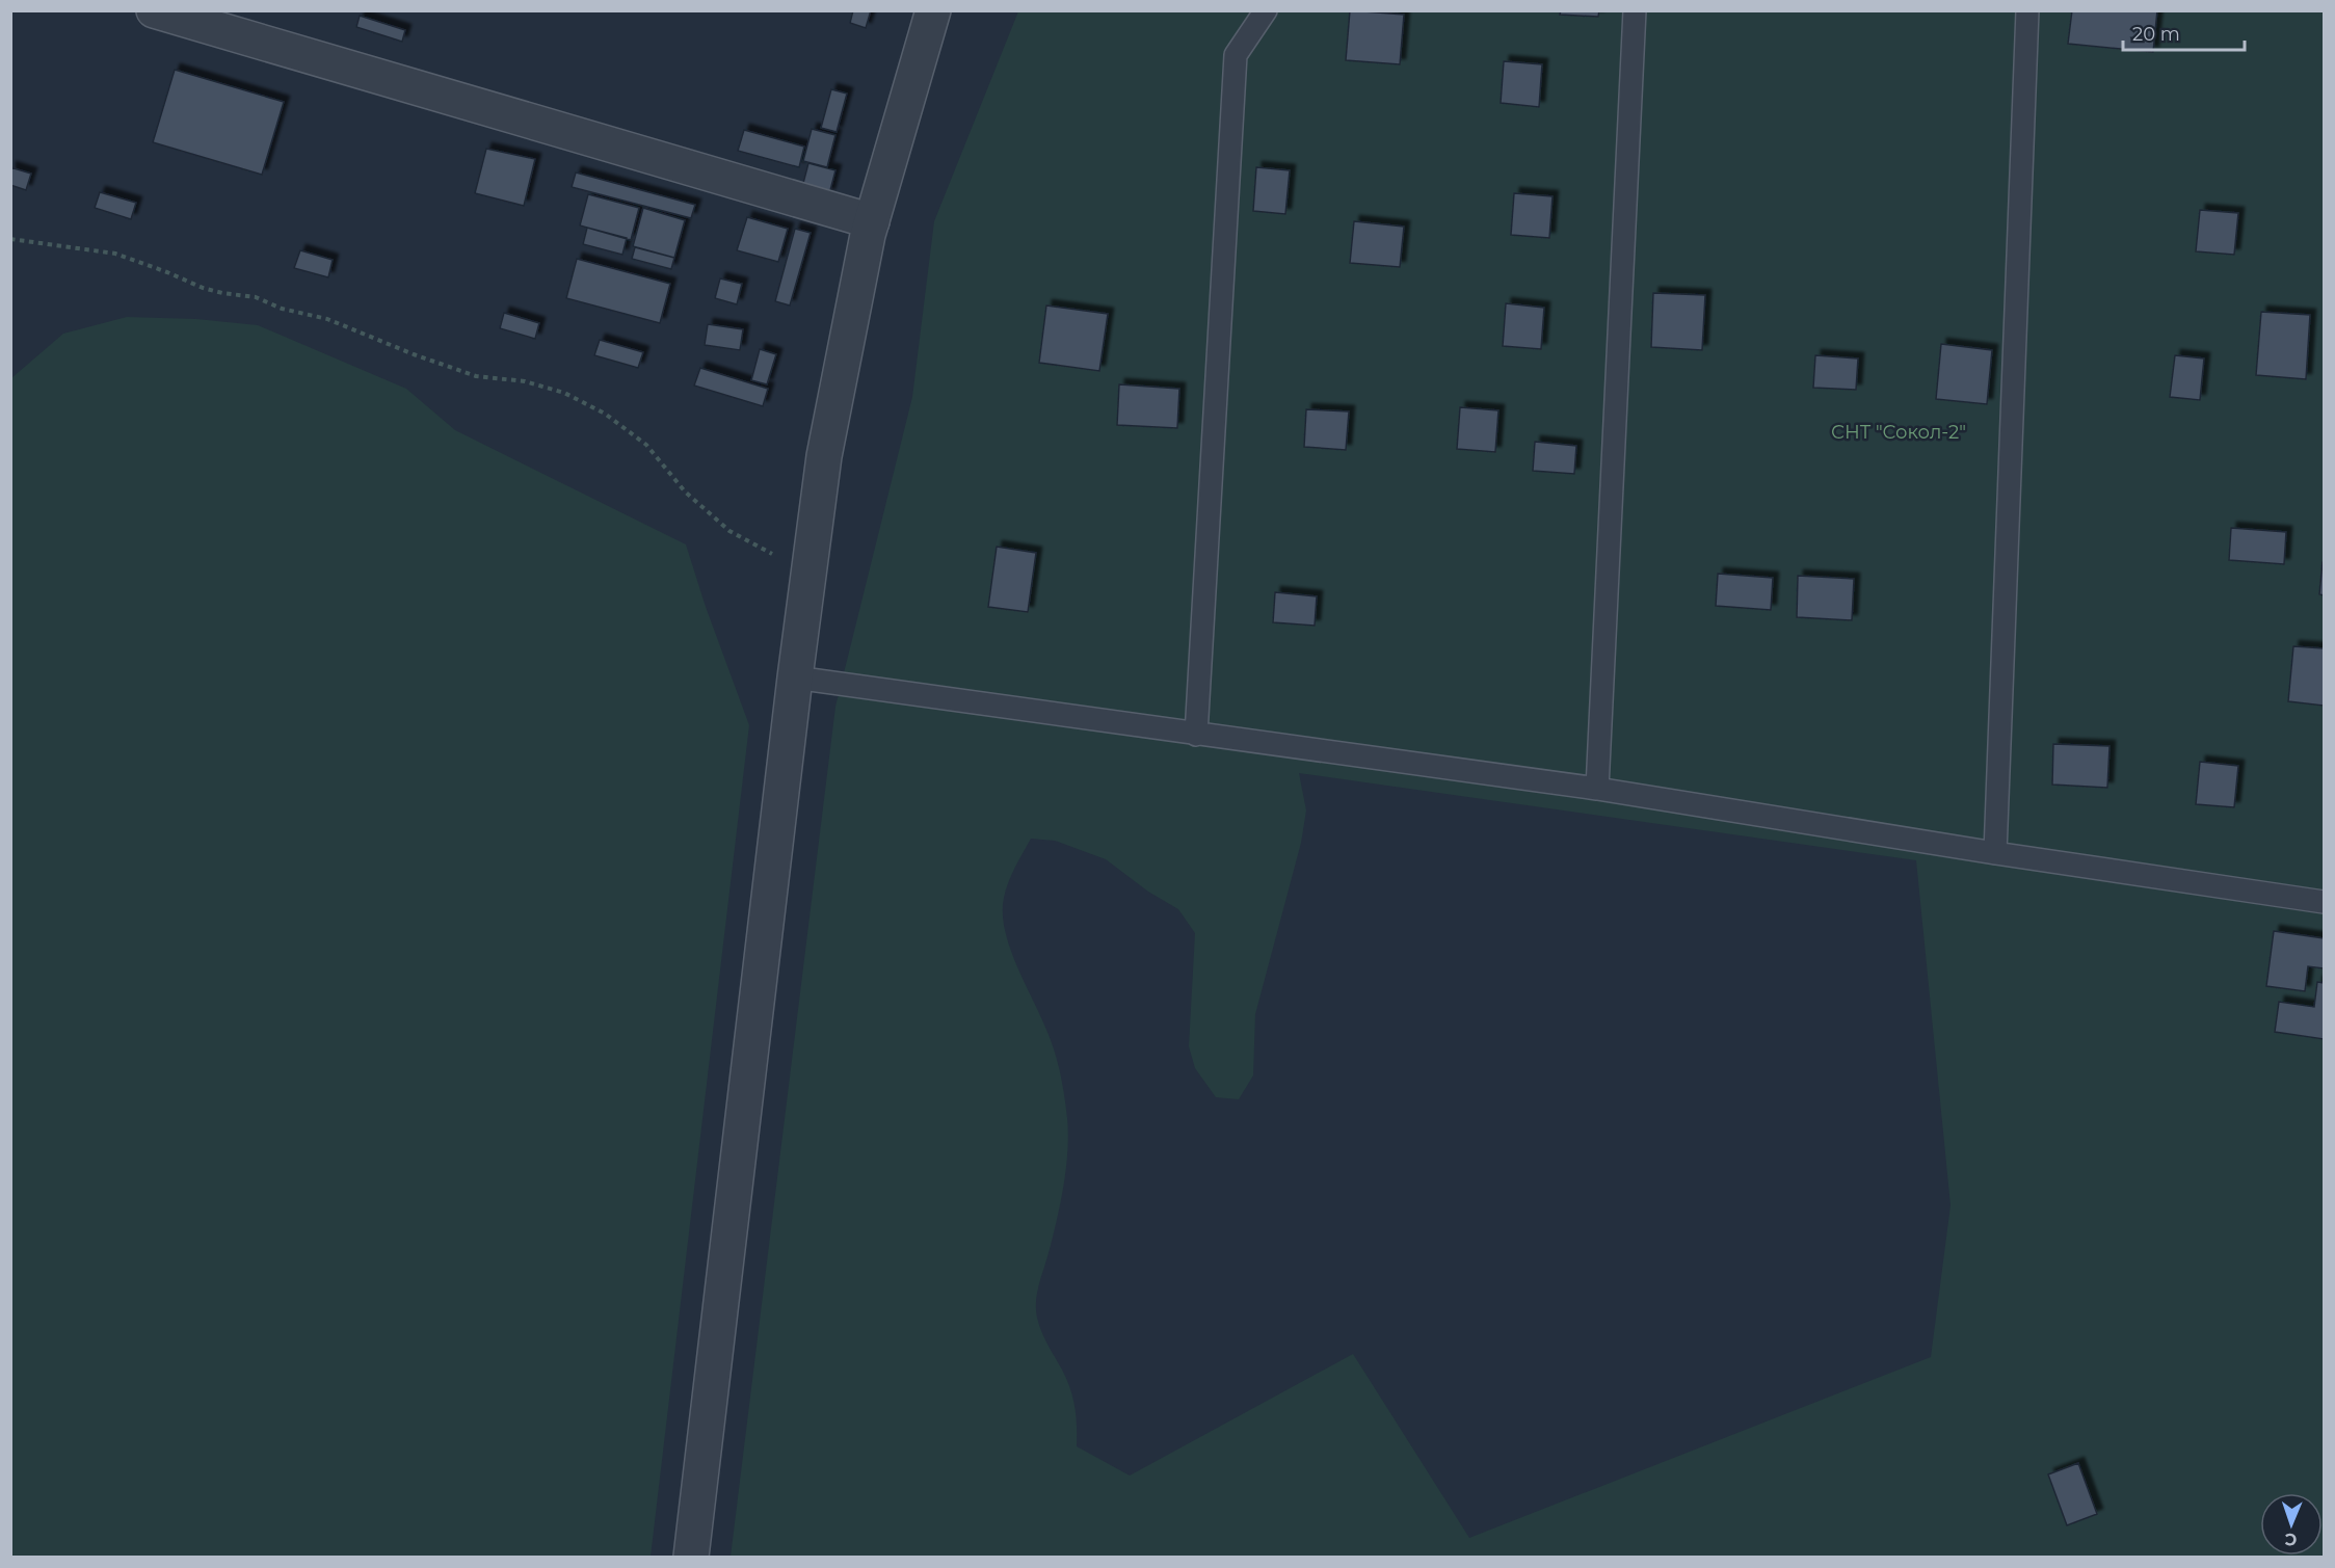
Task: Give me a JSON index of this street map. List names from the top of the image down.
{
  "parks": ["СНТ \"Сокол-2\""],
  "scale_bar": "20 m",
  "north": "bottom"
}
